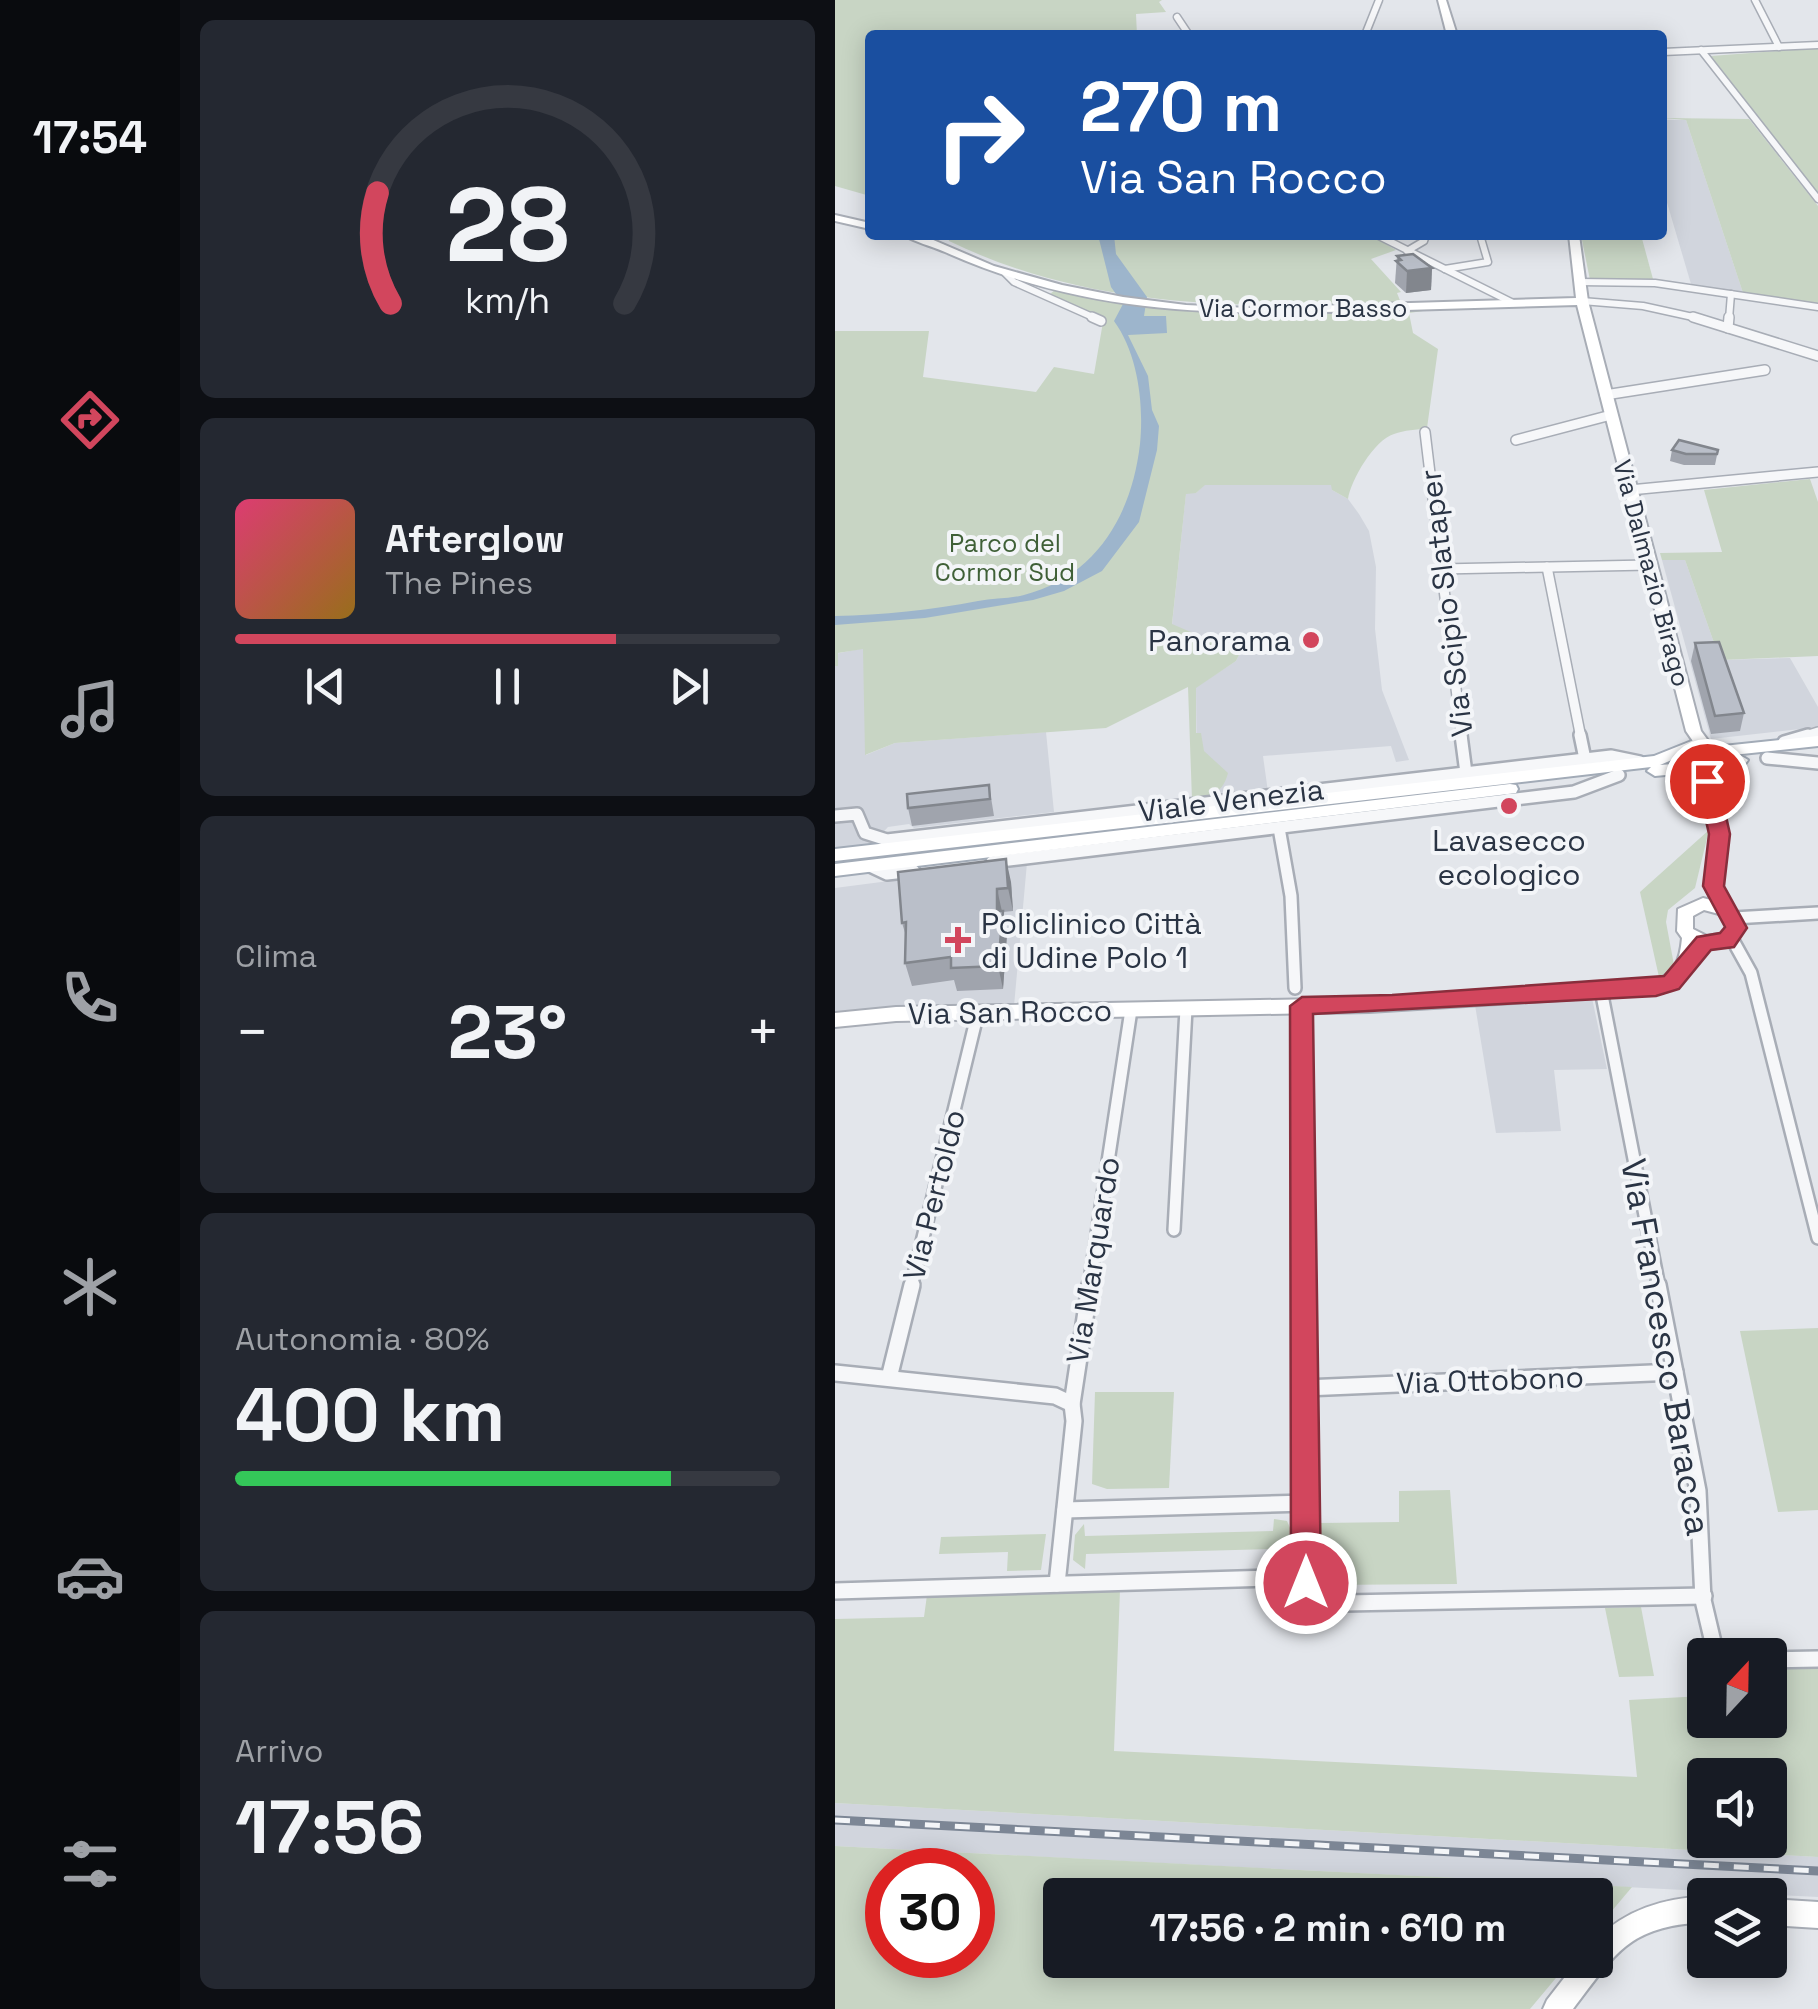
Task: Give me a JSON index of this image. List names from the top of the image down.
{
  "streets": {
    "street": [
      "Via Cormor Basso",
      "Via Dalmazio Birago",
      "Via Scipio Slataper",
      "Viale Venezia",
      "Via San Rocco",
      "Via Pertoldo",
      "Via Marquardo",
      "Via Francesco Baracca",
      "Via Ottobono"
    ]
  },
  "crossings": [
    ["Via Cormor Basso", "Via Dalmazio Birago"],
    ["Via Dalmazio Birago", "Viale Venezia"],
    ["Via Scipio Slataper", "Viale Venezia"],
    ["Via San Rocco", "Via Pertoldo"],
    ["Via San Rocco", "Via Marquardo"],
    ["Via San Rocco", "Via Francesco Baracca"],
    ["Via Francesco Baracca", "Via Ottobono"]
  ],
  "parks": ["Parco del Cormor Sud"],
  "places": {
    "other": ["Panorama", "Lavasecco ecologico"],
    "health": ["Policlinico Città di Udine Polo 1"]
  },
  "north": "top",
  "page": {
    "tabs": "17:54",
    "turn": ["270 m", "Via San Rocco"],
    "song": ["Afterglow", "The Pines"],
    "tile": [
      "Clima",
      ["Autonomia · 80%", "400 km"],
      ["Arrivo", "17:56"]
    ],
    "heat": ["−", "23°", "+"],
    "limit": "30",
    "trip": "17:56 · 2 min · 610 m",
    "gauge": ["28", "km/h"]
  }
}
